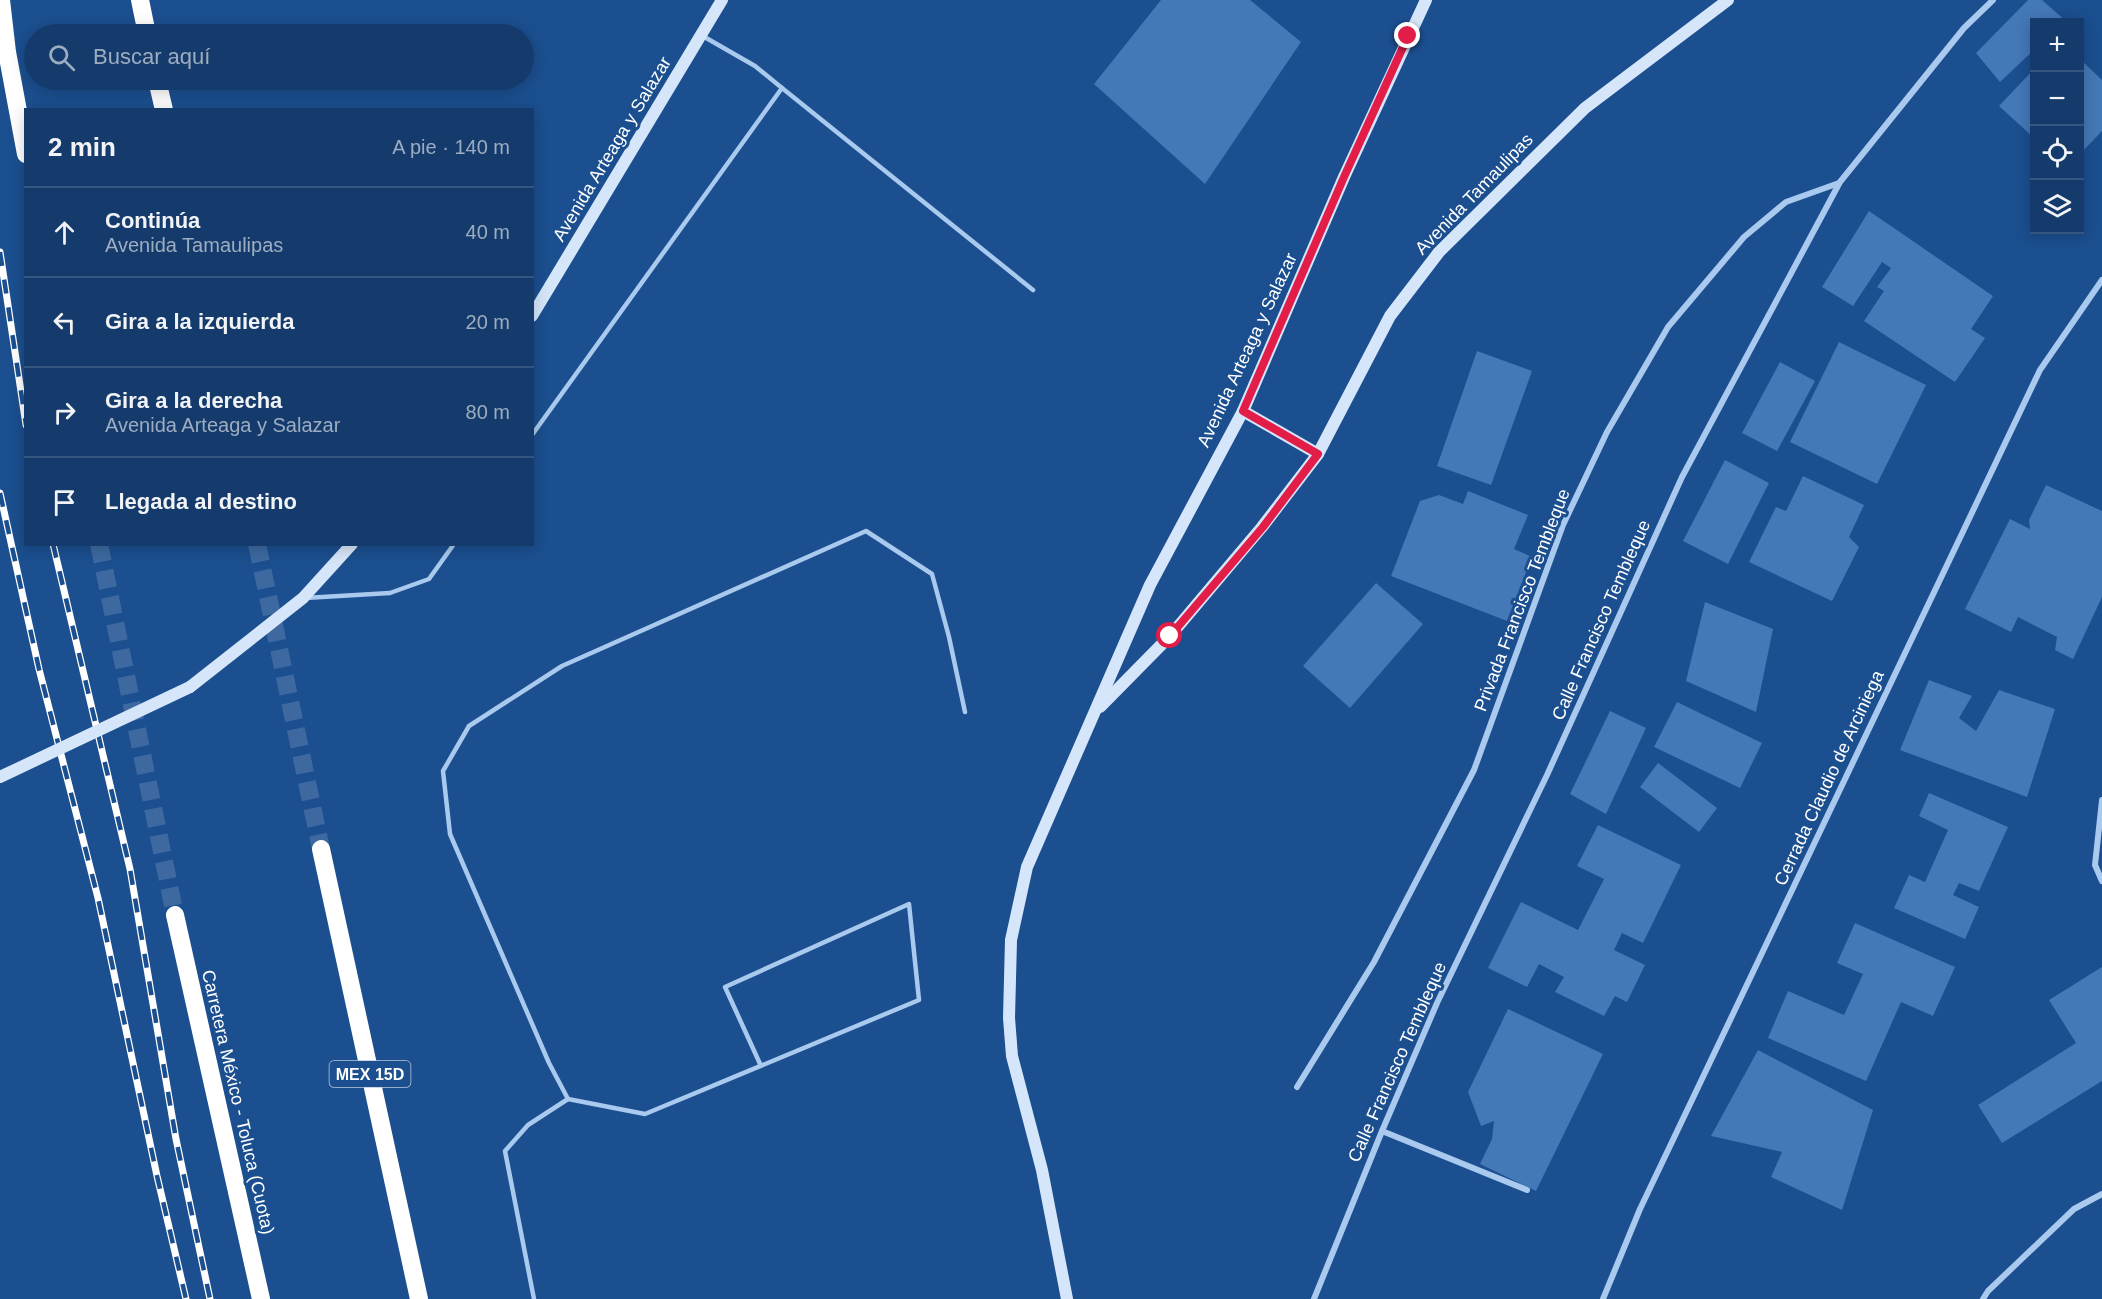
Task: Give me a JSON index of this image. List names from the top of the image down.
{
  "streets": {
    "highway": ["MEX 15D", "Carretera México - Toluca (Cuota)"],
    "street": [
      "Avenida Arteaga y Salazar",
      "Avenida Tamaulipas",
      "Privada Francisco Tembleque",
      "Calle Francisco Tembleque",
      "Cerrada Claudio de Arciniega"
    ]
  },
  "crossings": [
    ["Avenida Arteaga y Salazar", "Avenida Tamaulipas"],
    ["Privada Francisco Tembleque", "Calle Francisco Tembleque"]
  ],
  "page": {
    "map_buttons": ["+", "−"],
    "search": "Buscar aquí",
    "heading": ["2 min", "A pie · 140 m"],
    "list": [
      ["Continúa", "Avenida Tamaulipas", "40 m"],
      ["Gira a la izquierda", "20 m"],
      ["Gira a la derecha", "Avenida Arteaga y Salazar", "80 m"],
      "Llegada al destino"
    ]
  }
}
